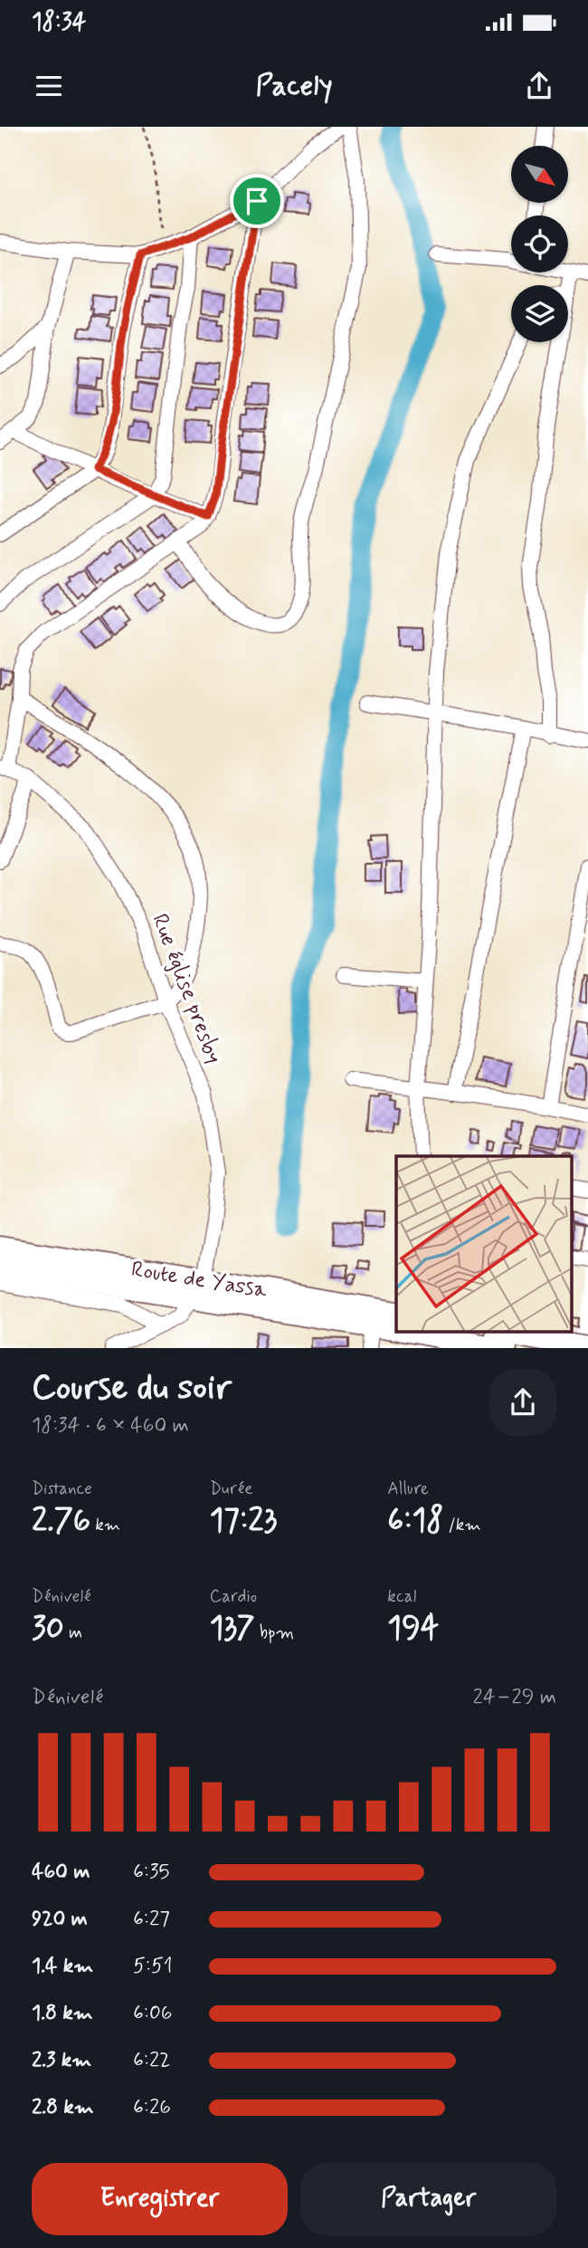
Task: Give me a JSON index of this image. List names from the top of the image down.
{
  "streets": {
    "main road": ["Route de Yassa"],
    "street": ["Rue église presby"]
  },
  "crossings": [
    ["Rue église presby", "Route de Yassa"]
  ],
  "north": "bottom right",
  "page": {
    "status": "18:34",
    "header": "Pacely",
    "heading": ["Course du soir", "18:34 · 6 × 460 m"],
    "stats": [
      ["Distance", "2.76 km"],
      ["Durée", "17:23"],
      ["Allure", "6:18 /km"],
      ["Dénivelé", "30 m"],
      ["Cardio", "137 bpm"],
      ["kcal", "194"]
    ],
    "chart": ["Dénivelé", "24–29 m"],
    "list": [
      {
        "name": "460 m",
        "note": "6:35"
      },
      {
        "name": "920 m",
        "note": "6:27"
      },
      {
        "name": "1.4 km",
        "note": "5:51"
      },
      {
        "name": "1.8 km",
        "note": "6:06"
      },
      {
        "name": "2.3 km",
        "note": "6:22"
      },
      {
        "name": "2.8 km",
        "note": "6:26"
      }
    ],
    "buttons": ["Enregistrer", "Partager"]
  }
}
